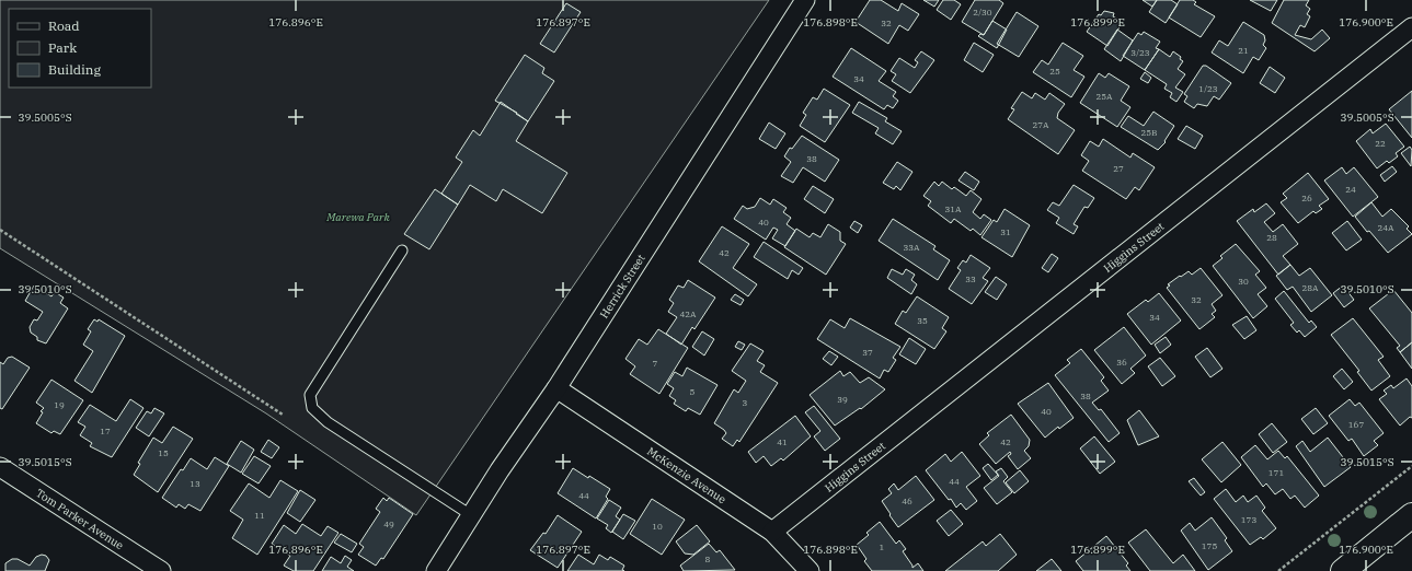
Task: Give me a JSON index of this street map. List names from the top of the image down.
{
  "streets": {
    "street": [
      "Higgins Street",
      "Herrick Street",
      "McKenzie Avenue",
      "Tom Parker Avenue"
    ]
  },
  "crossings": [
    ["Higgins Street", "McKenzie Avenue"],
    ["Herrick Street", "McKenzie Avenue"]
  ],
  "parks": ["Marewa Park"],
  "house_numbers": [
    "2/30",
    "32",
    "21",
    "3/23",
    "25",
    "34",
    "1/23",
    "25A",
    "27A",
    "25B",
    "22",
    "38",
    "27",
    "24",
    "26",
    "31A",
    "40",
    "24A",
    "31",
    "28",
    "33A",
    "42",
    "33",
    "30",
    "28A",
    "32",
    "42A",
    "34",
    "35",
    "37",
    "36",
    "7",
    "5",
    "38",
    "39",
    "3",
    "19",
    "40",
    "167",
    "17",
    "41",
    "42",
    "15",
    "171",
    "44",
    "13",
    "44",
    "46",
    "11",
    "173",
    "49",
    "10",
    "175",
    "1",
    "8"
  ],
  "legend": ["Road", "Park", "Building"],
  "coordinates": [
    "176.896°E",
    "176.897°E",
    "176.898°E",
    "176.899°E",
    "176.900°E",
    "39.5005°S",
    "39.5010°S",
    "39.5015°S"
  ]
}
